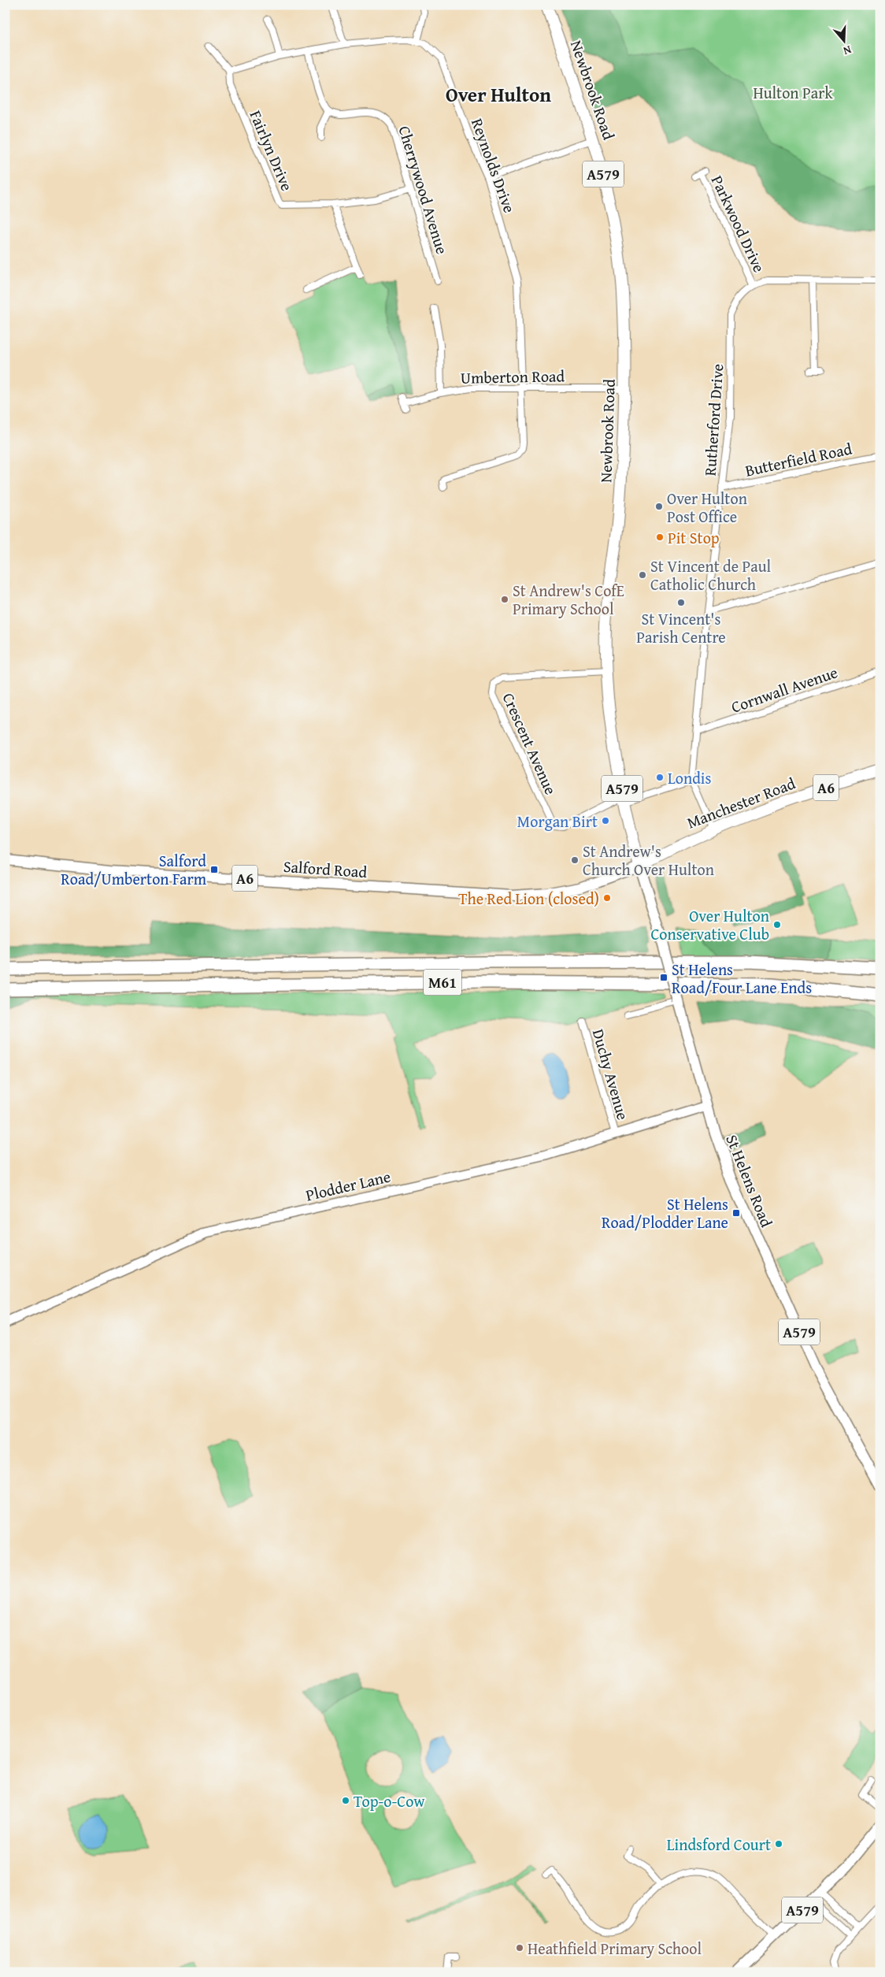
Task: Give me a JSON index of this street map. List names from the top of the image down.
{
  "streets": {
    "highway": [
      "Newbrook Road",
      "A579",
      "A6",
      "Manchester Road",
      "M61"
    ],
    "main road": ["Salford Road", "St Helens Road", "Plodder Lane"],
    "street": [
      "Fairlyn Drive",
      "Reynolds Drive",
      "Cherrywood Avenue",
      "Parkwood Drive",
      "Umberton Road",
      "Rutherford Drive",
      "Butterfield Road",
      "Cornwall Avenue",
      "Crescent Avenue",
      "Duchy Avenue"
    ]
  },
  "crossings": [
    ["Newbrook Road", "Umberton Road"],
    ["Newbrook Road", "Crescent Avenue"],
    ["Newbrook Road", "Manchester Road"],
    ["Newbrook Road", "Salford Road"],
    ["Newbrook Road", "St Helens Road"],
    ["Fairlyn Drive", "Reynolds Drive"],
    ["Fairlyn Drive", "Cherrywood Avenue"],
    ["Reynolds Drive", "Umberton Road"],
    ["Parkwood Drive", "Rutherford Drive"],
    ["Rutherford Drive", "Butterfield Road"],
    ["Rutherford Drive", "Cornwall Avenue"],
    ["Rutherford Drive", "Manchester Road"],
    ["Manchester Road", "Salford Road"],
    ["Manchester Road", "St Helens Road"],
    ["Salford Road", "St Helens Road"],
    ["Duchy Avenue", "Plodder Lane"],
    ["St Helens Road", "Plodder Lane"]
  ],
  "districts": ["Over Hulton"],
  "parks": ["Hulton Park"],
  "places": {
    "other": [
      "Over Hulton Post Office",
      "Pit Stop",
      "St Vincent de Paul Catholic Church",
      "St Andrew's CofE Primary School",
      "St Vincent's Parish Centre",
      "Londis",
      "Morgan Birt",
      "St Andrew's Church Over Hulton",
      "The Red Lion (closed)",
      "Over Hulton Conservative Club",
      "Top-o-Cow",
      "Lindsford Court",
      "Heathfield Primary School"
    ],
    "transit": ["Salford Road/Umberton Farm", "St Helens Road/Four Lane Ends", "St Helens Road/Plodder Lane"]
  },
  "north": "bottom"
}
